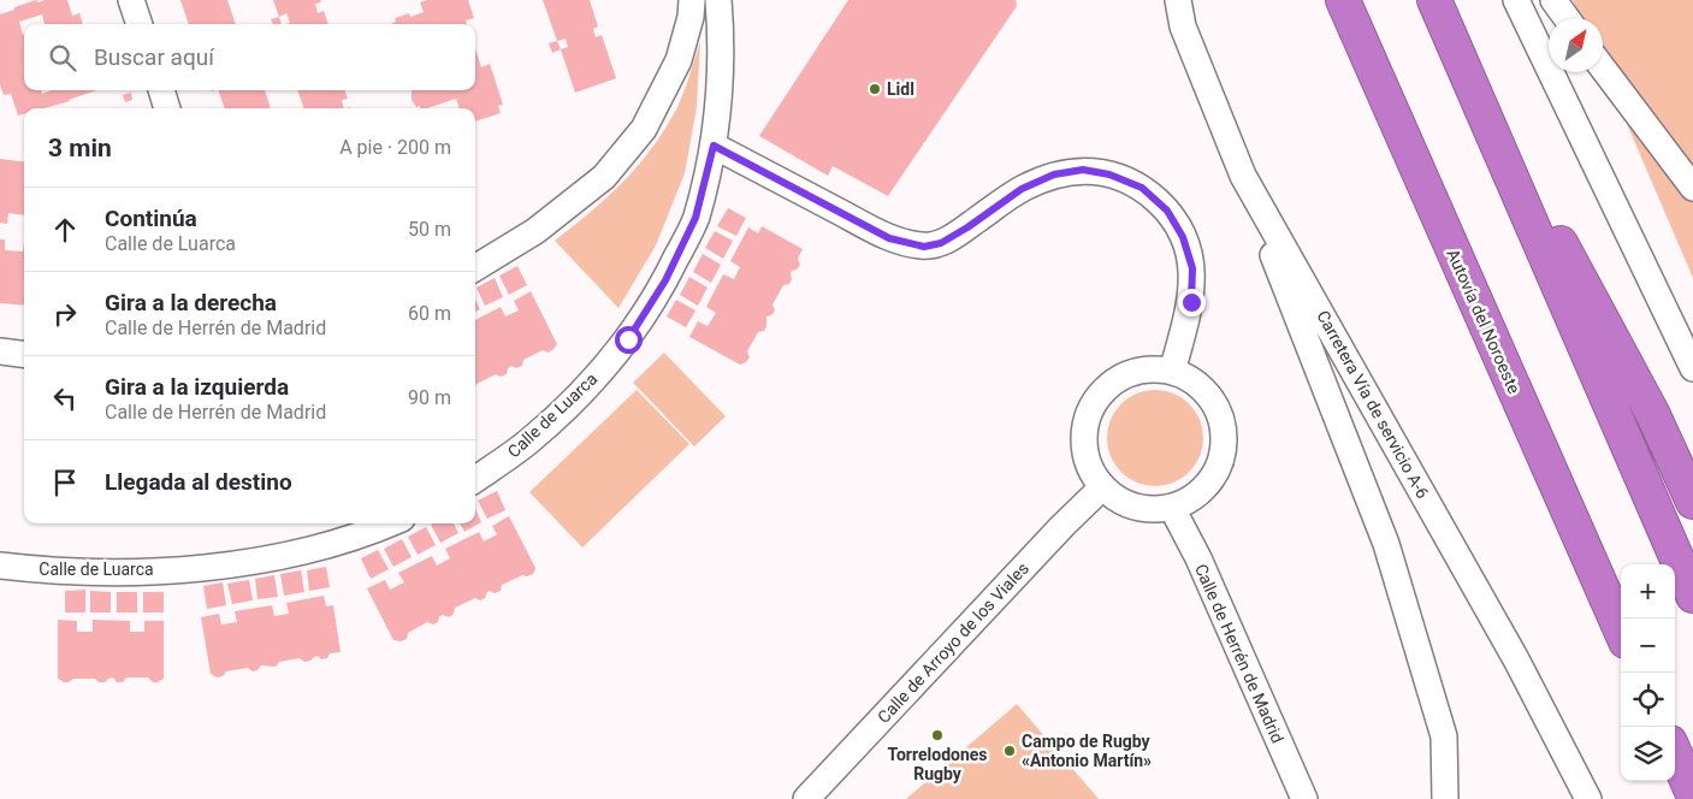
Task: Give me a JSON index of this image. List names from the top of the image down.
{
  "streets": {
    "highway": ["Autovía del Noroeste"],
    "street": [
      "Carretera Vía de servicio A-6",
      "Calle de Luarca",
      "Calle de Arroyo de los Viales",
      "Calle de Herrén de Madrid"
    ]
  },
  "crossings": [
    ["Calle de Arroyo de los Viales", "Calle de Herrén de Madrid"]
  ],
  "places": ["Lidl", "Torrelodones Rugby", "Campo de Rugby «Antonio Martín»"],
  "north": "top right",
  "page": {
    "search": "Buscar aquí",
    "heading": ["3 min", "A pie · 200 m"],
    "list": [
      ["Continúa", "Calle de Luarca", "50 m"],
      ["Gira a la derecha", "Calle de Herrén de Madrid", "60 m"],
      ["Gira a la izquierda", "Calle de Herrén de Madrid", "90 m"],
      "Llegada al destino"
    ],
    "map_buttons": ["+", "−"]
  }
}
